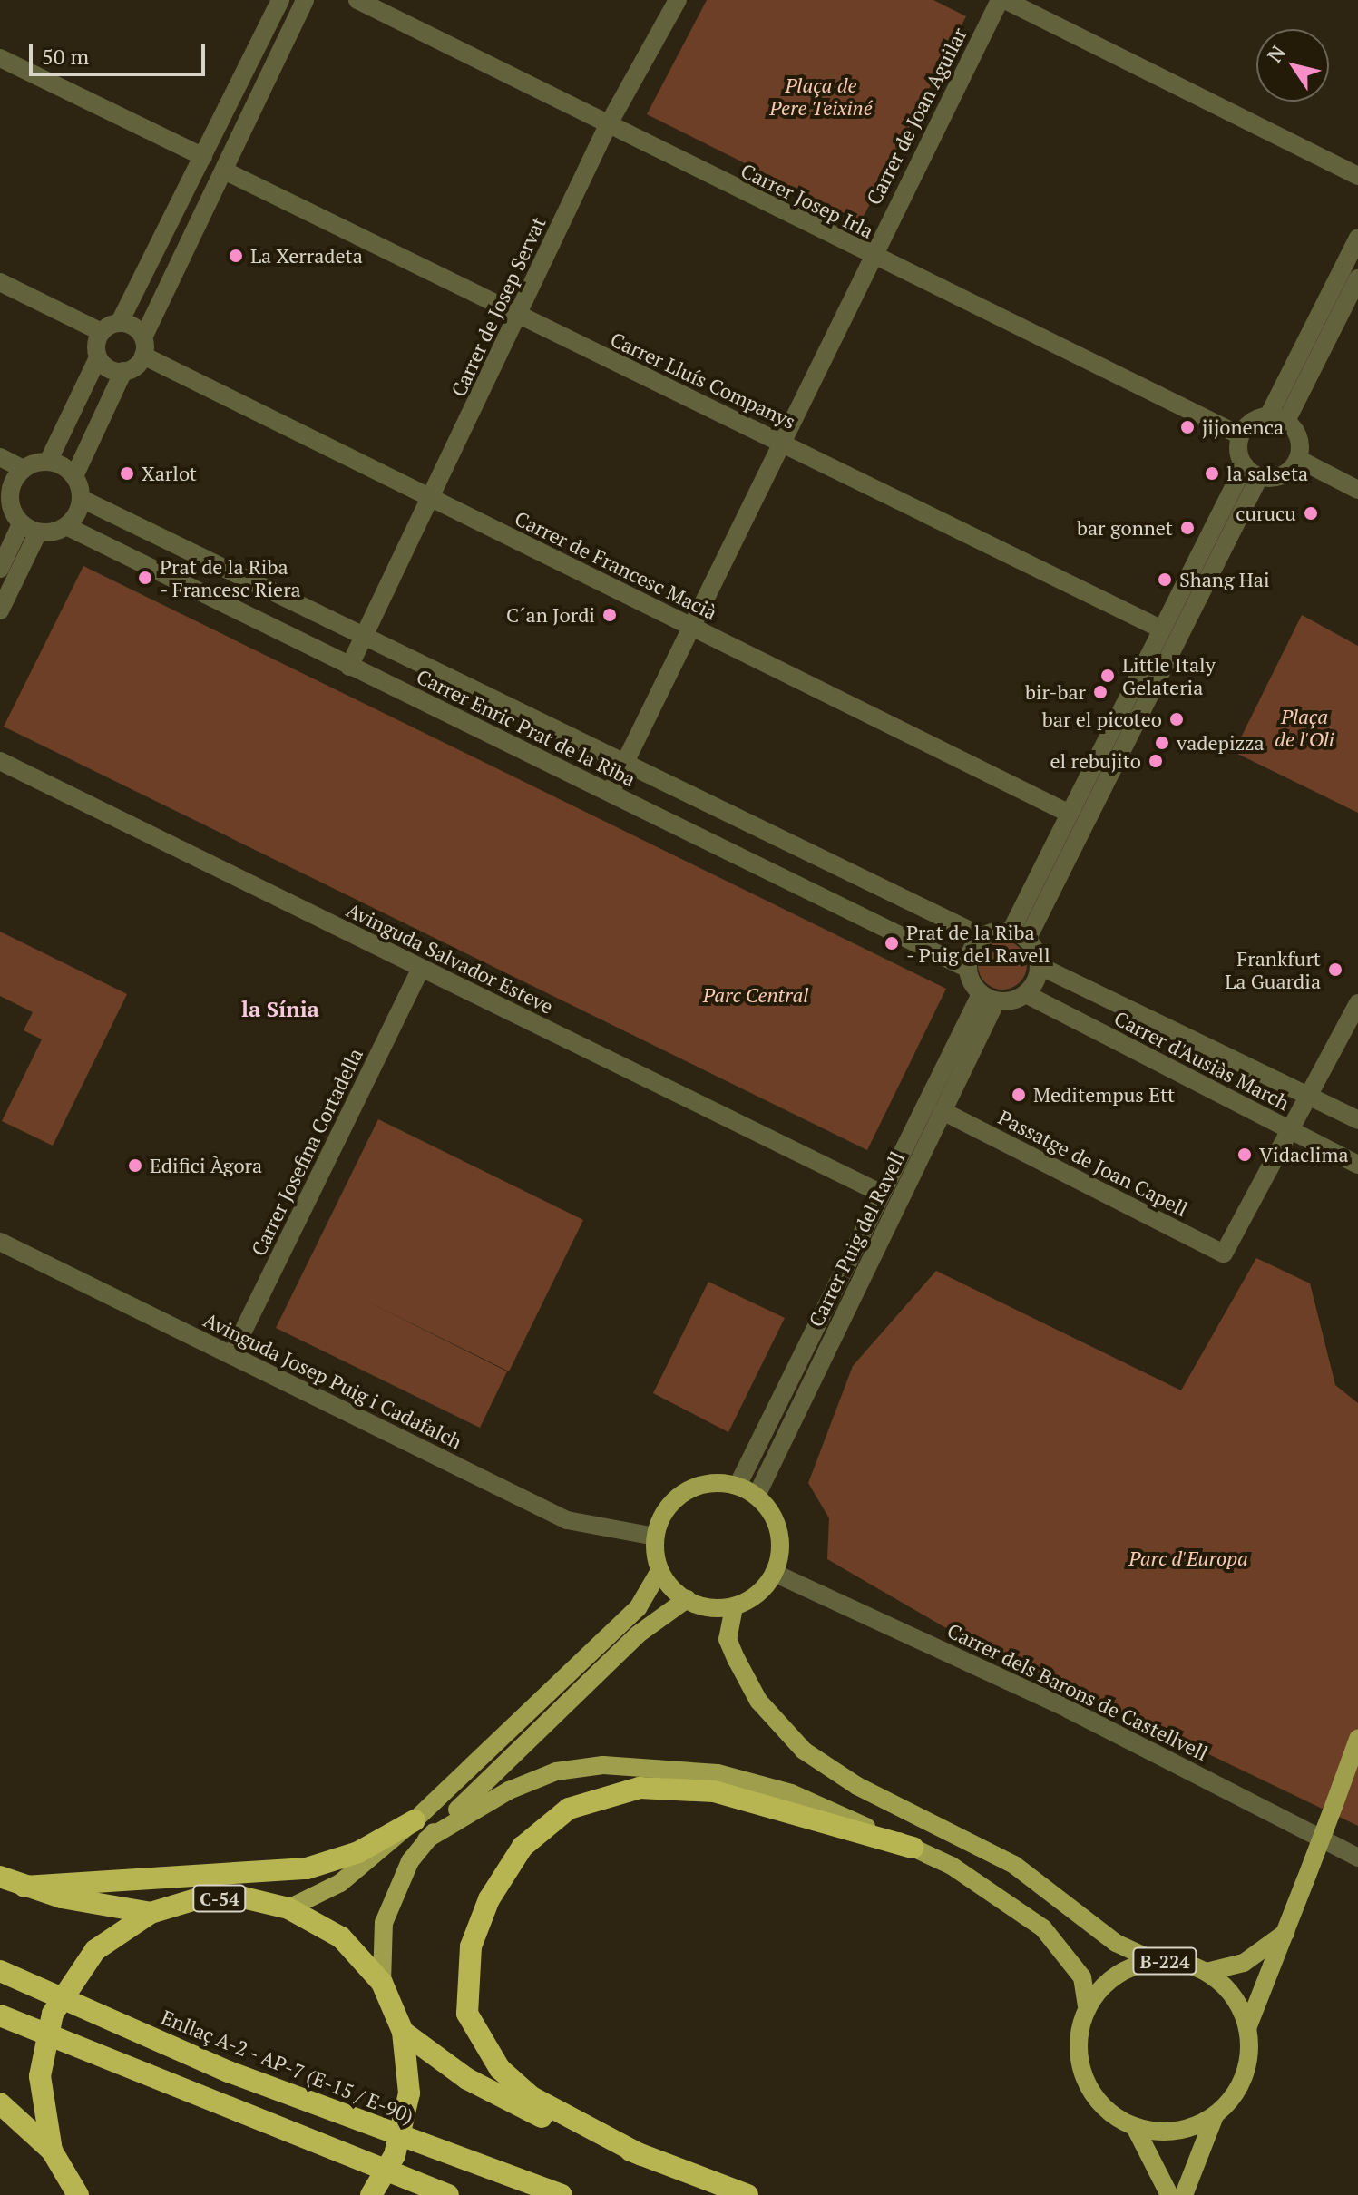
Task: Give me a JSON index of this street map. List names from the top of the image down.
{
  "streets": {
    "highway": ["C-54", "Enllaç A-2 - AP-7 (E-15 / E-90)"],
    "main road": ["B-224"],
    "street": [
      "Carrer de Joan Aguilar",
      "Carrer Josep Irla",
      "Carrer de Josep Servat",
      "Carrer Lluís Companys",
      "Carrer de Francesc Macià",
      "Carrer Enric Prat de la Riba",
      "Avinguda Salvador Esteve",
      "Carrer d'Ausiàs March",
      "Carrer Josefina Cortadella",
      "Passatge de Joan Capell",
      "Carrer Puig del Ravell",
      "Avinguda Josep Puig i Cadafalch",
      "Carrer dels Barons de Castellvell"
    ]
  },
  "crossings": [
    ["Carrer de Joan Aguilar", "Carrer Josep Irla"],
    ["Carrer de Joan Aguilar", "Carrer Lluís Companys"],
    ["Carrer de Joan Aguilar", "Carrer de Francesc Macià"],
    ["Carrer de Joan Aguilar", "Carrer Enric Prat de la Riba"],
    ["Carrer Josep Irla", "Carrer de Josep Servat"],
    ["Carrer de Josep Servat", "Carrer Lluís Companys"],
    ["Carrer de Josep Servat", "Carrer de Francesc Macià"],
    ["Carrer de Josep Servat", "Carrer Enric Prat de la Riba"],
    ["Carrer Enric Prat de la Riba", "Carrer d'Ausiàs March"],
    ["Carrer Enric Prat de la Riba", "Carrer Puig del Ravell"],
    ["Avinguda Salvador Esteve", "Carrer Josefina Cortadella"],
    ["Avinguda Salvador Esteve", "Carrer Puig del Ravell"],
    ["Carrer d'Ausiàs March", "Passatge de Joan Capell"],
    ["Carrer d'Ausiàs March", "Carrer Puig del Ravell"],
    ["Carrer Josefina Cortadella", "Avinguda Josep Puig i Cadafalch"],
    ["Passatge de Joan Capell", "Carrer Puig del Ravell"],
    ["Carrer Puig del Ravell", "Avinguda Josep Puig i Cadafalch"],
    ["Carrer Puig del Ravell", "Carrer dels Barons de Castellvell"],
    ["Avinguda Josep Puig i Cadafalch", "Carrer dels Barons de Castellvell"]
  ],
  "districts": ["la Sínia"],
  "parks": [
    "Plaça de Pere Teixiné",
    "Plaça de l'Oli",
    "Parc Central",
    "Parc d'Europa"
  ],
  "places": [
    "La Xerradeta",
    "jijonenca",
    "Xarlot",
    "la salseta",
    "curucu",
    "bar gonnet",
    "Prat de la Riba - Francesc Riera",
    "Shang Hai",
    "C´an Jordi",
    "Little Italy Gelateria",
    "bir-bar",
    "bar el picoteo",
    "vadepizza",
    "el rebujito",
    "Prat de la Riba - Puig del Ravell",
    "Frankfurt La Guardia",
    "Meditempus Ett",
    "Vidaclima",
    "Edifici Àgora"
  ],
  "scale_bar": "50 m",
  "north": "top left"
}
